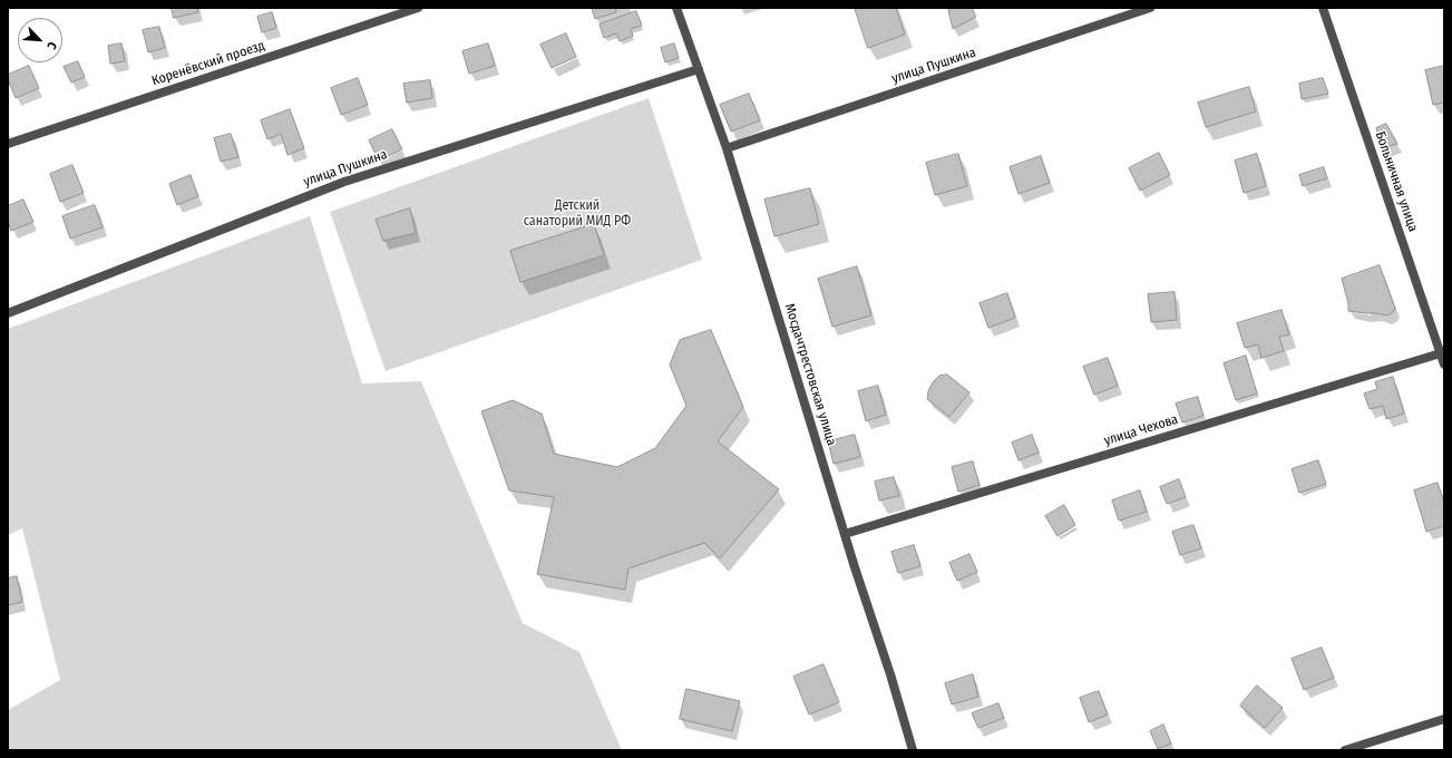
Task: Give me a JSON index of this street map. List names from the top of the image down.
{
  "streets": {
    "street": [
      "Коренёвский проезд",
      "улица Пушкина",
      "Больничная улица",
      "Мосдачтрестовская улица",
      "улица Чехова"
    ]
  },
  "crossings": [
    ["улица Пушкина", "Мосдачтрестовская улица"],
    ["Больничная улица", "улица Чехова"],
    ["Мосдачтрестовская улица", "улица Чехова"]
  ],
  "parks": ["Детский санаторий МИД РФ"],
  "north": "bottom right"
}
